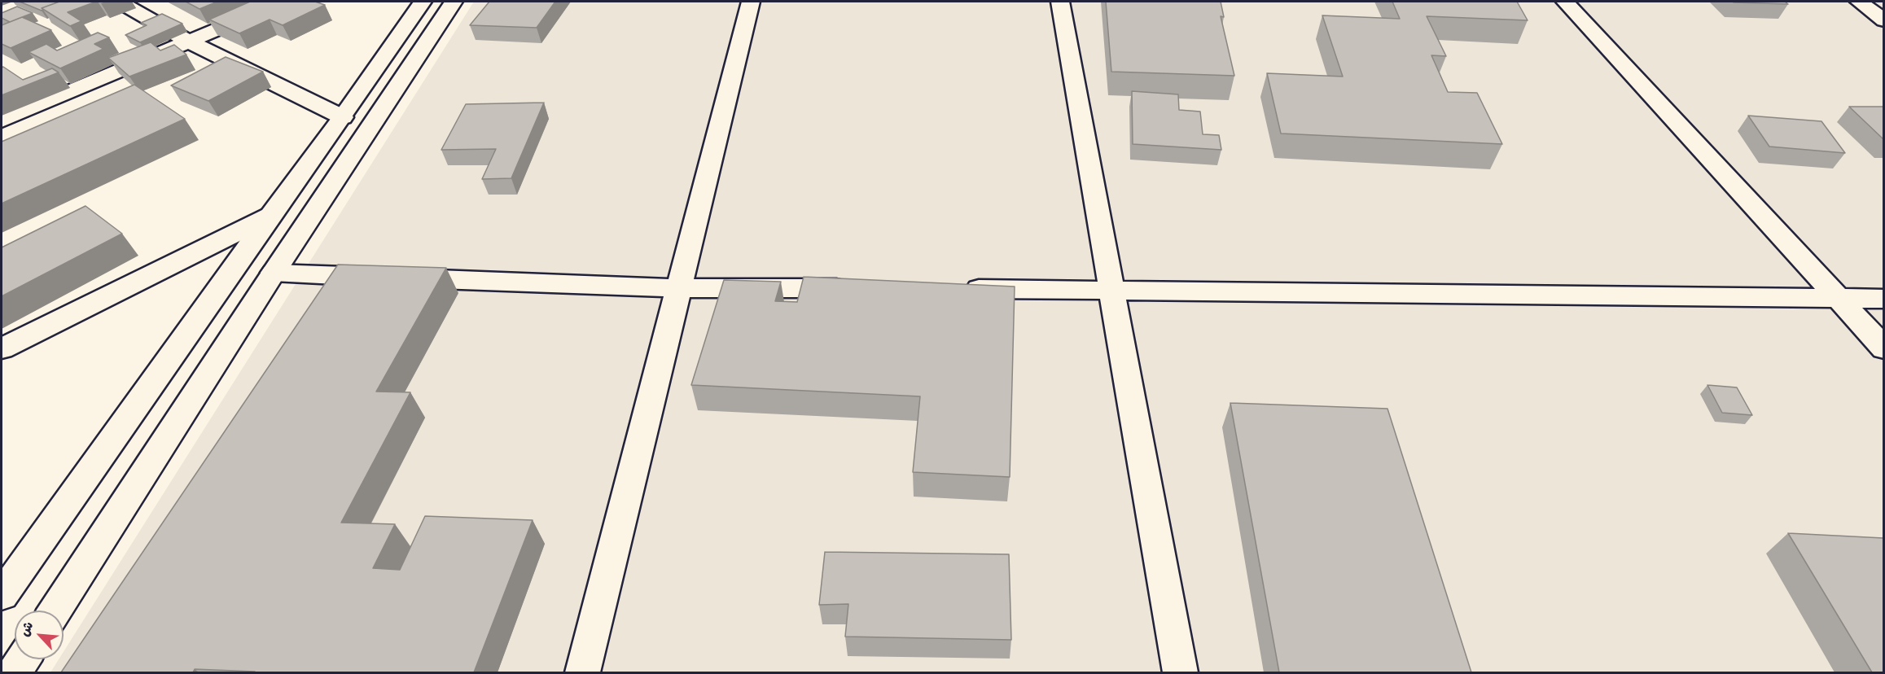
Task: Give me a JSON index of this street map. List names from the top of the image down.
{
  "north": "top left"
}
